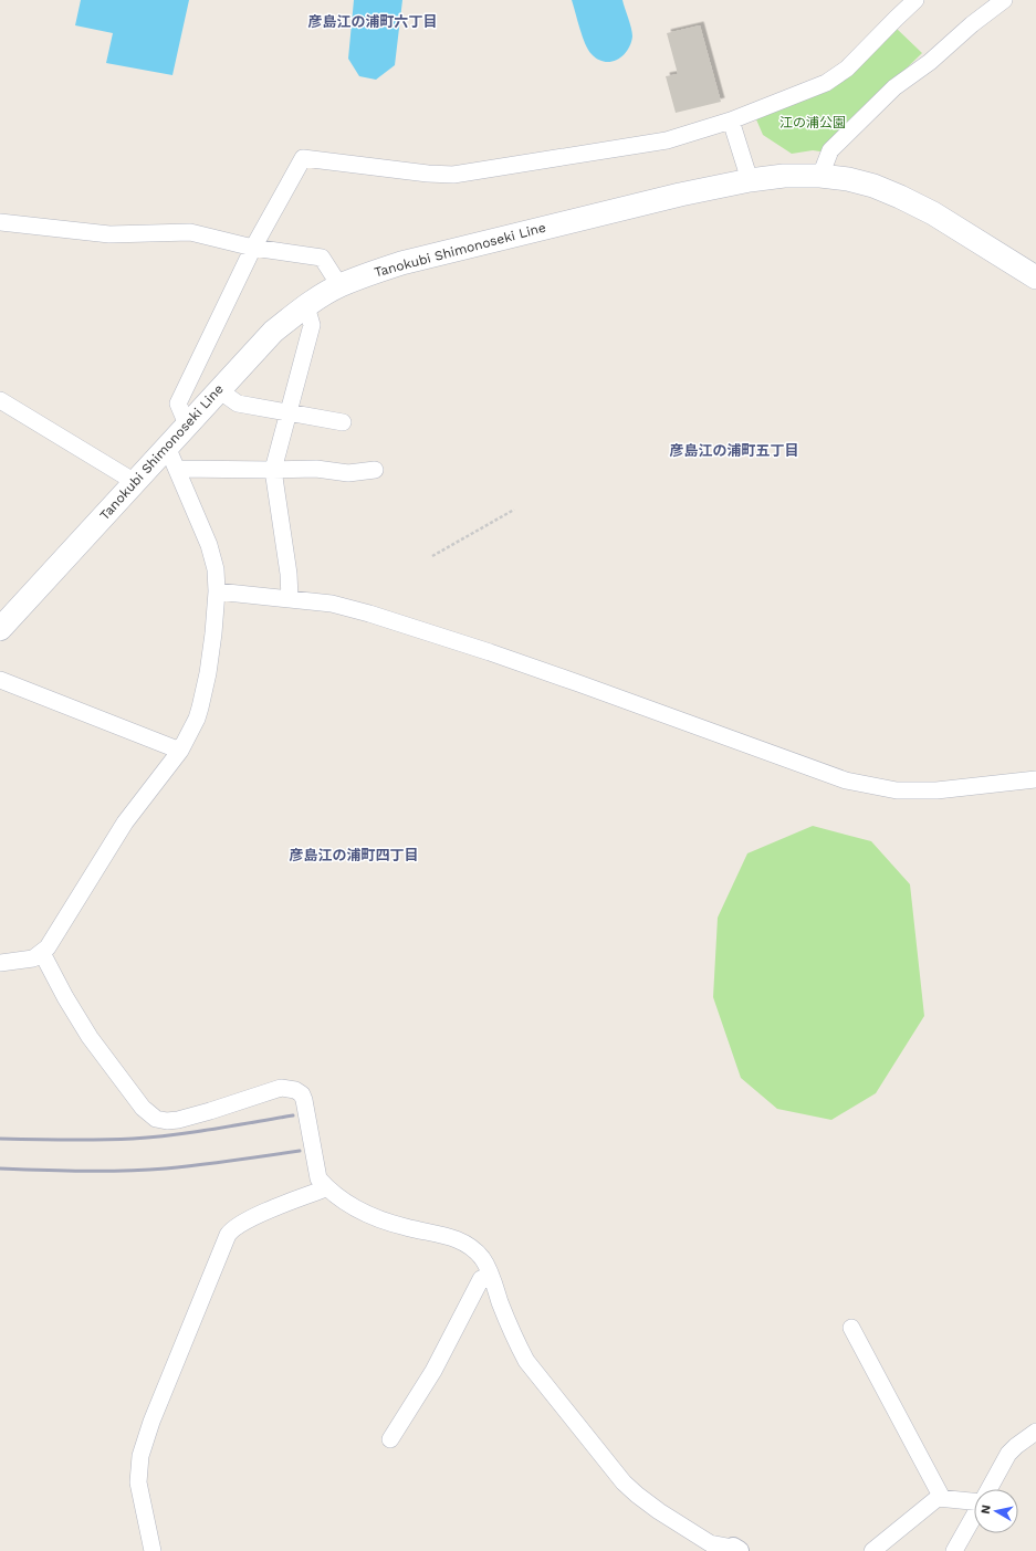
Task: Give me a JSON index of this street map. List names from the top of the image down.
{
  "streets": {
    "main road": ["Tanokubi Shimonoseki Line"]
  },
  "districts": ["彦島江の浦町六丁目", "彦島江の浦町五丁目", "彦島江の浦町四丁目"],
  "parks": ["江の浦公園"],
  "north": "left"
}
